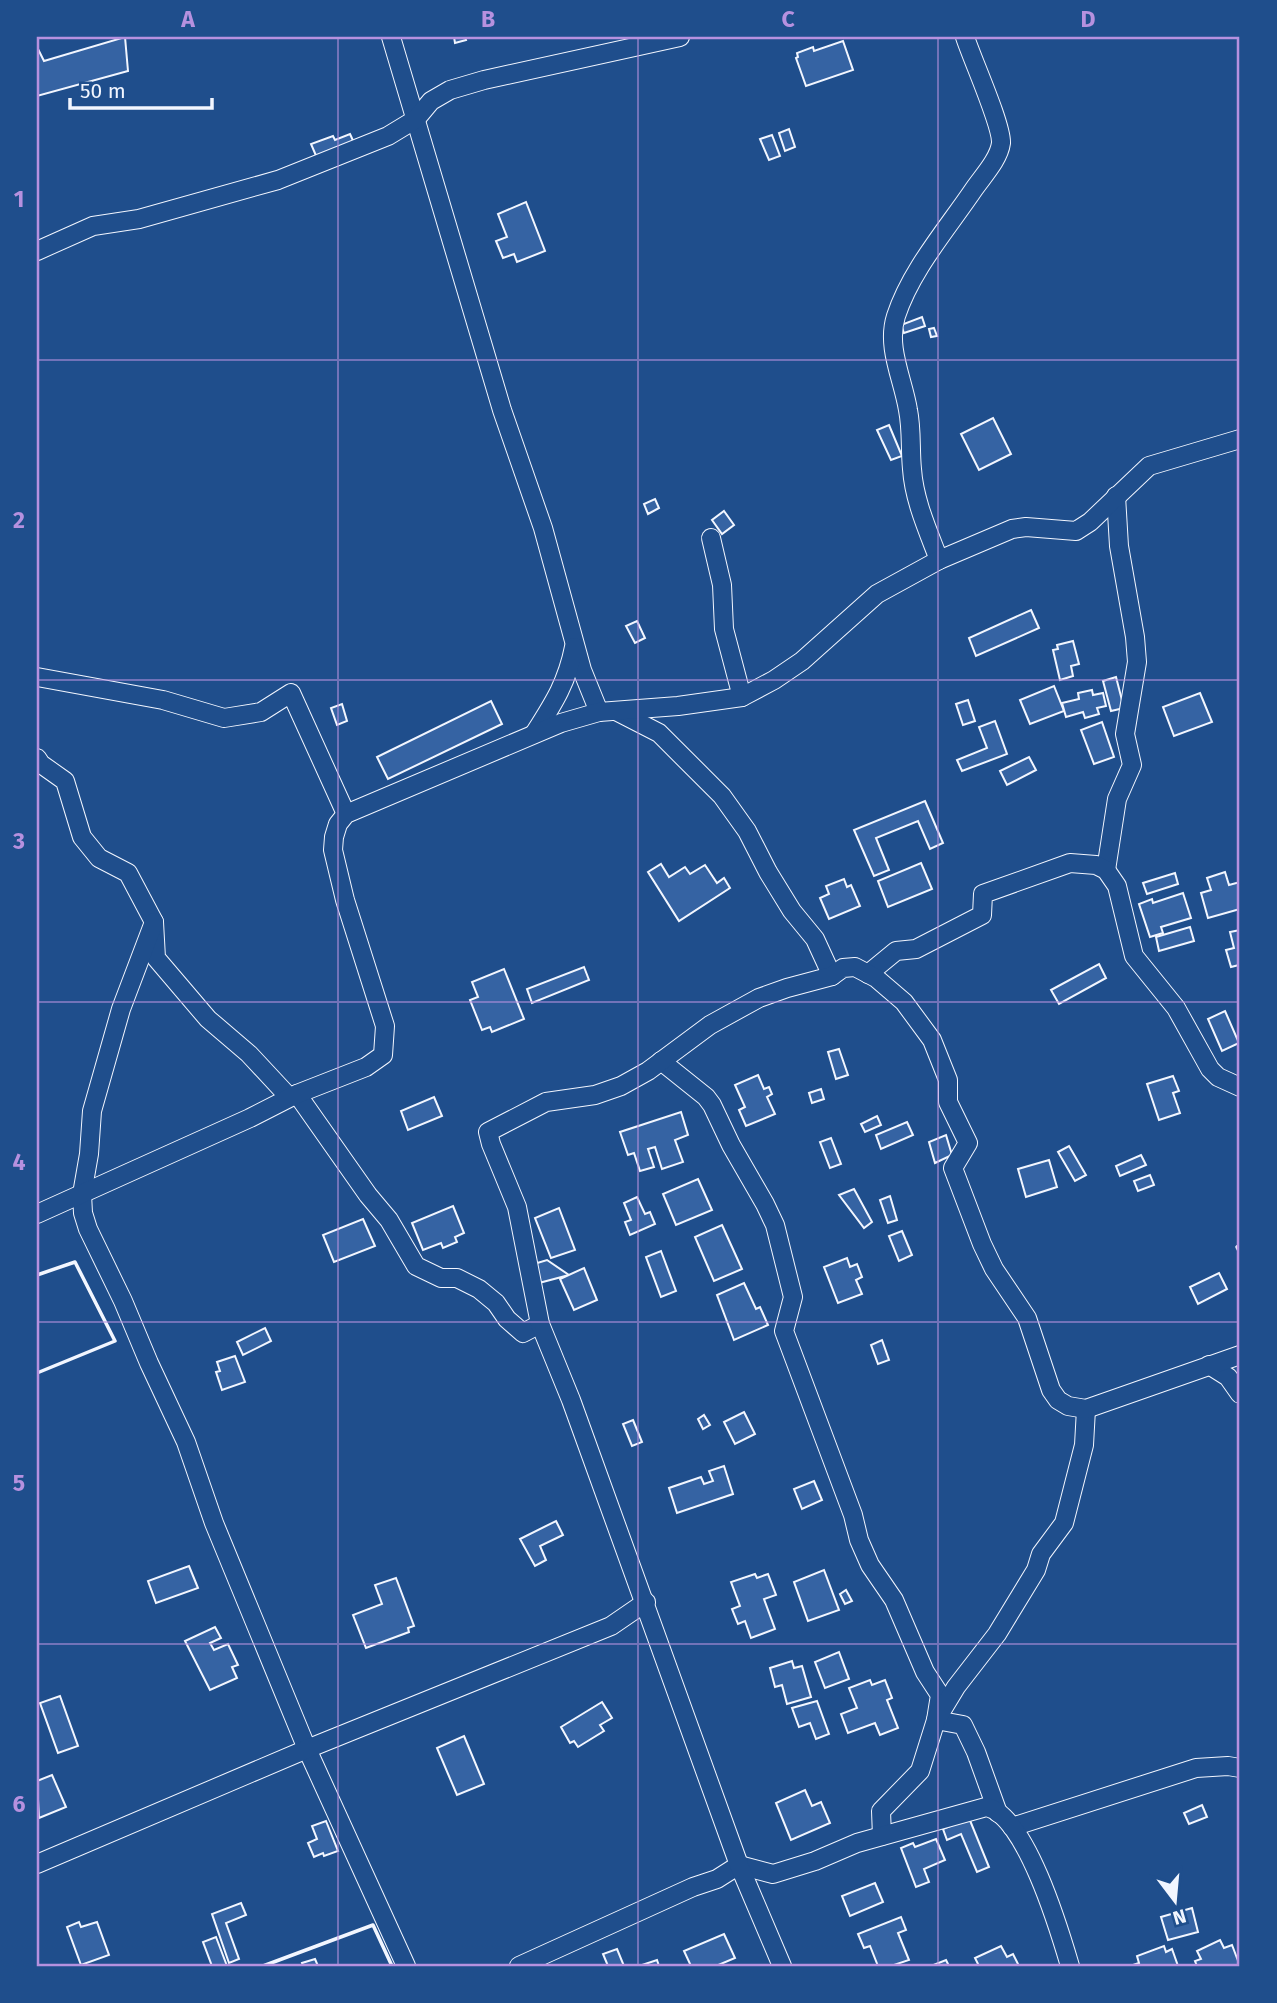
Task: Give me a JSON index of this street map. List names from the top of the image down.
{
  "scale_bar": "50 m",
  "north": "bottom",
  "grid": {
    "columns": [
      "A",
      "B",
      "C",
      "D"
    ],
    "rows": [
      "1",
      "2",
      "3",
      "4",
      "5",
      "6"
    ]
  }
}
